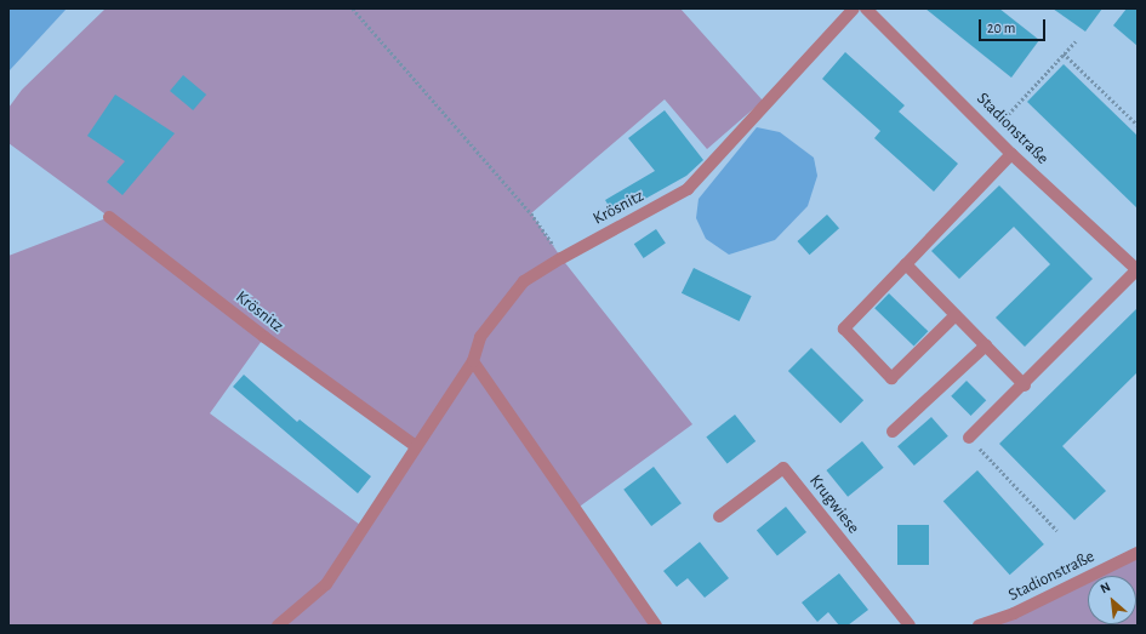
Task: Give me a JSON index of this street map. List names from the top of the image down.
{
  "streets": {
    "street": ["Stadionstraße", "Krösnitz", "Krugwiese"]
  },
  "scale_bar": "20 m",
  "north": "top left"
}
